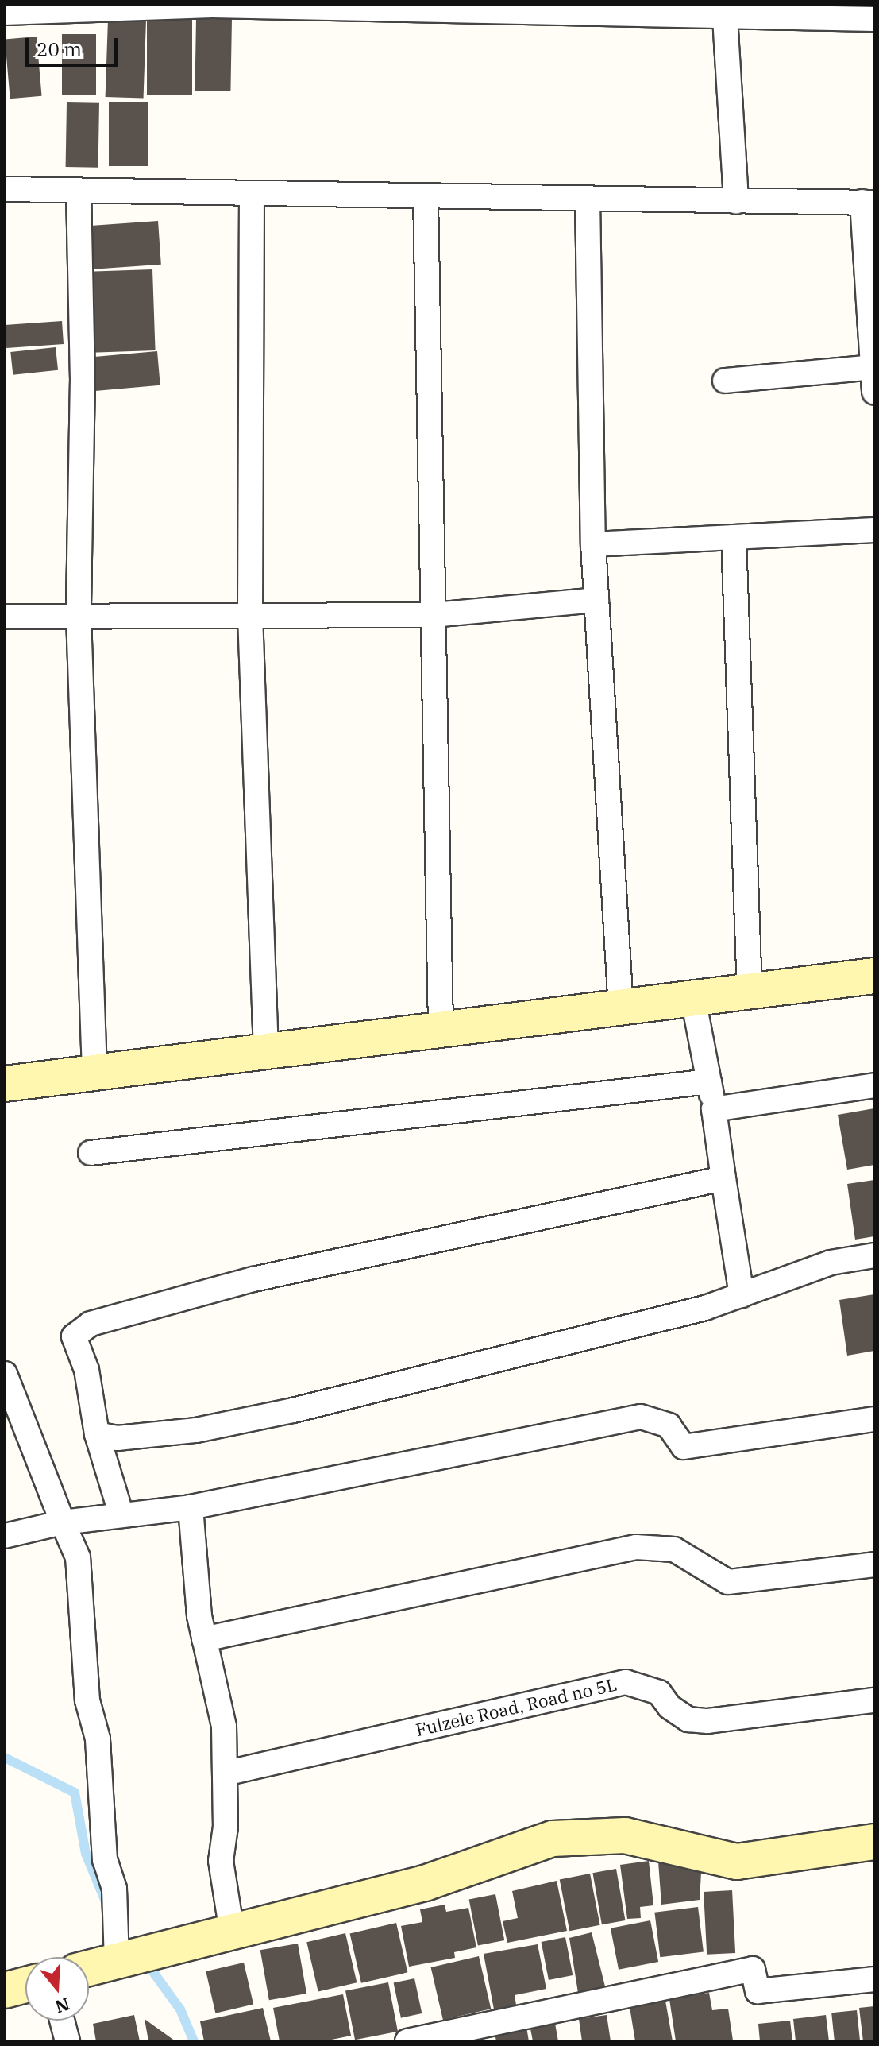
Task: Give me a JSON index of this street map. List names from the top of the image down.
{
  "streets": {
    "street": ["Fulzele Road, Road no 5L"]
  },
  "scale_bar": "20 m",
  "north": "bottom"
}
